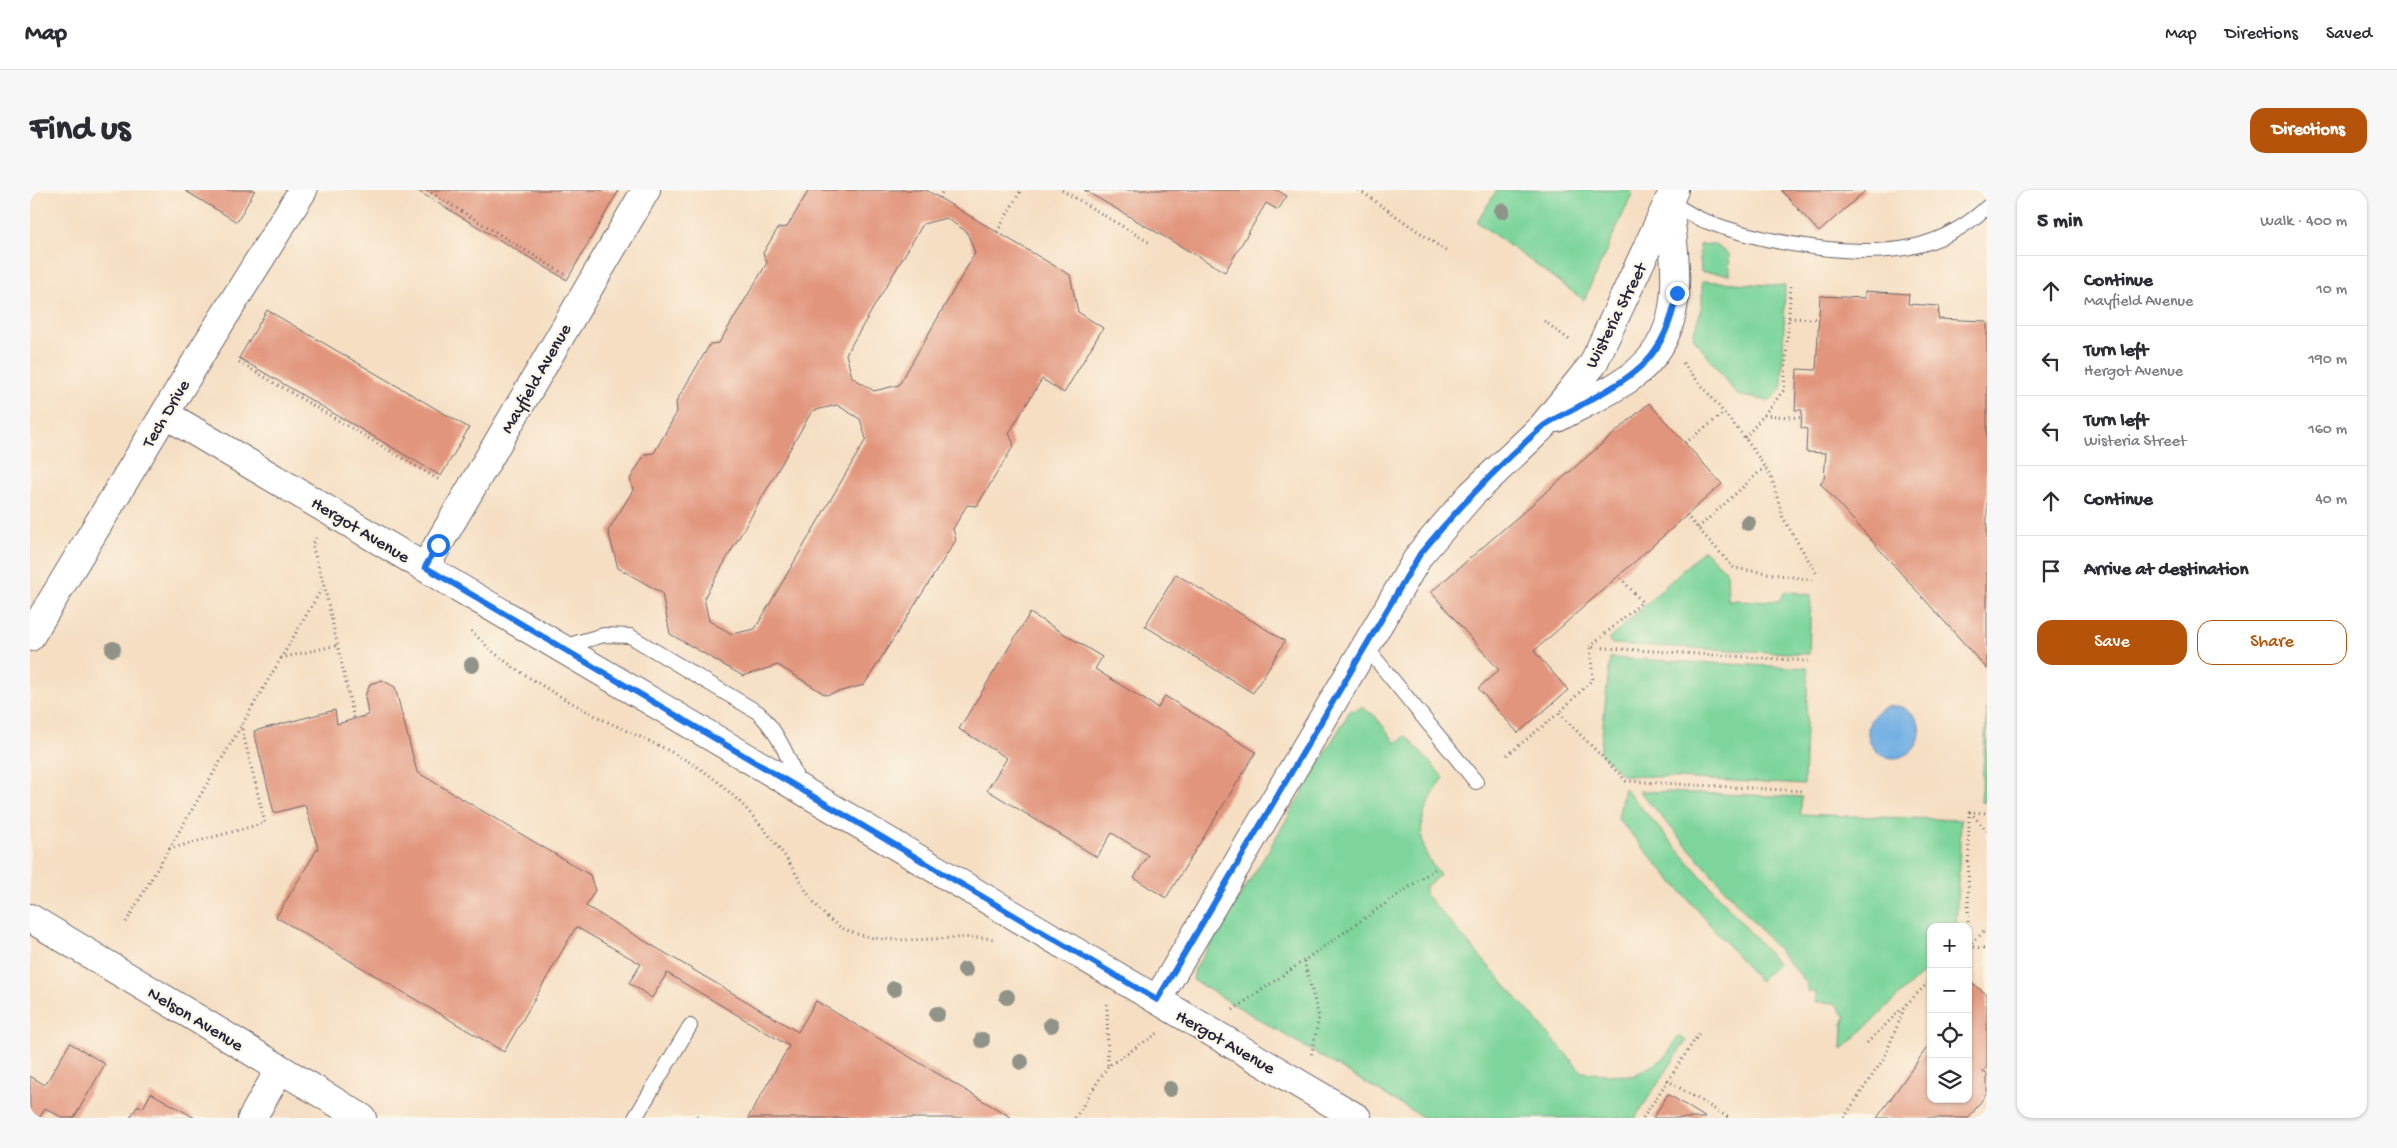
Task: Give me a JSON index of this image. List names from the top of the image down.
{
  "streets": {
    "street": [
      "Wisteria Street",
      "Mayfield Avenue",
      "Tech Drive",
      "Hergot Avenue",
      "Nelson Avenue"
    ]
  },
  "crossings": [
    ["Wisteria Street", "Hergot Avenue"],
    ["Mayfield Avenue", "Hergot Avenue"],
    ["Tech Drive", "Hergot Avenue"]
  ],
  "page": {
    "header": "Map",
    "nav": ["Map", "Directions", "Saved"],
    "buttons": [
      "Directions",
      ["Save", "Share"]
    ],
    "title": "Find us",
    "heading": ["5 min", "Walk · 400 m"],
    "list": [
      ["Continue", "Mayfield Avenue", "10 m"],
      ["Turn left", "Hergot Avenue", "190 m"],
      ["Turn left", "Wisteria Street", "160 m"],
      ["Continue", "40 m"],
      "Arrive at destination"
    ],
    "map_buttons": ["+", "−"]
  }
}
